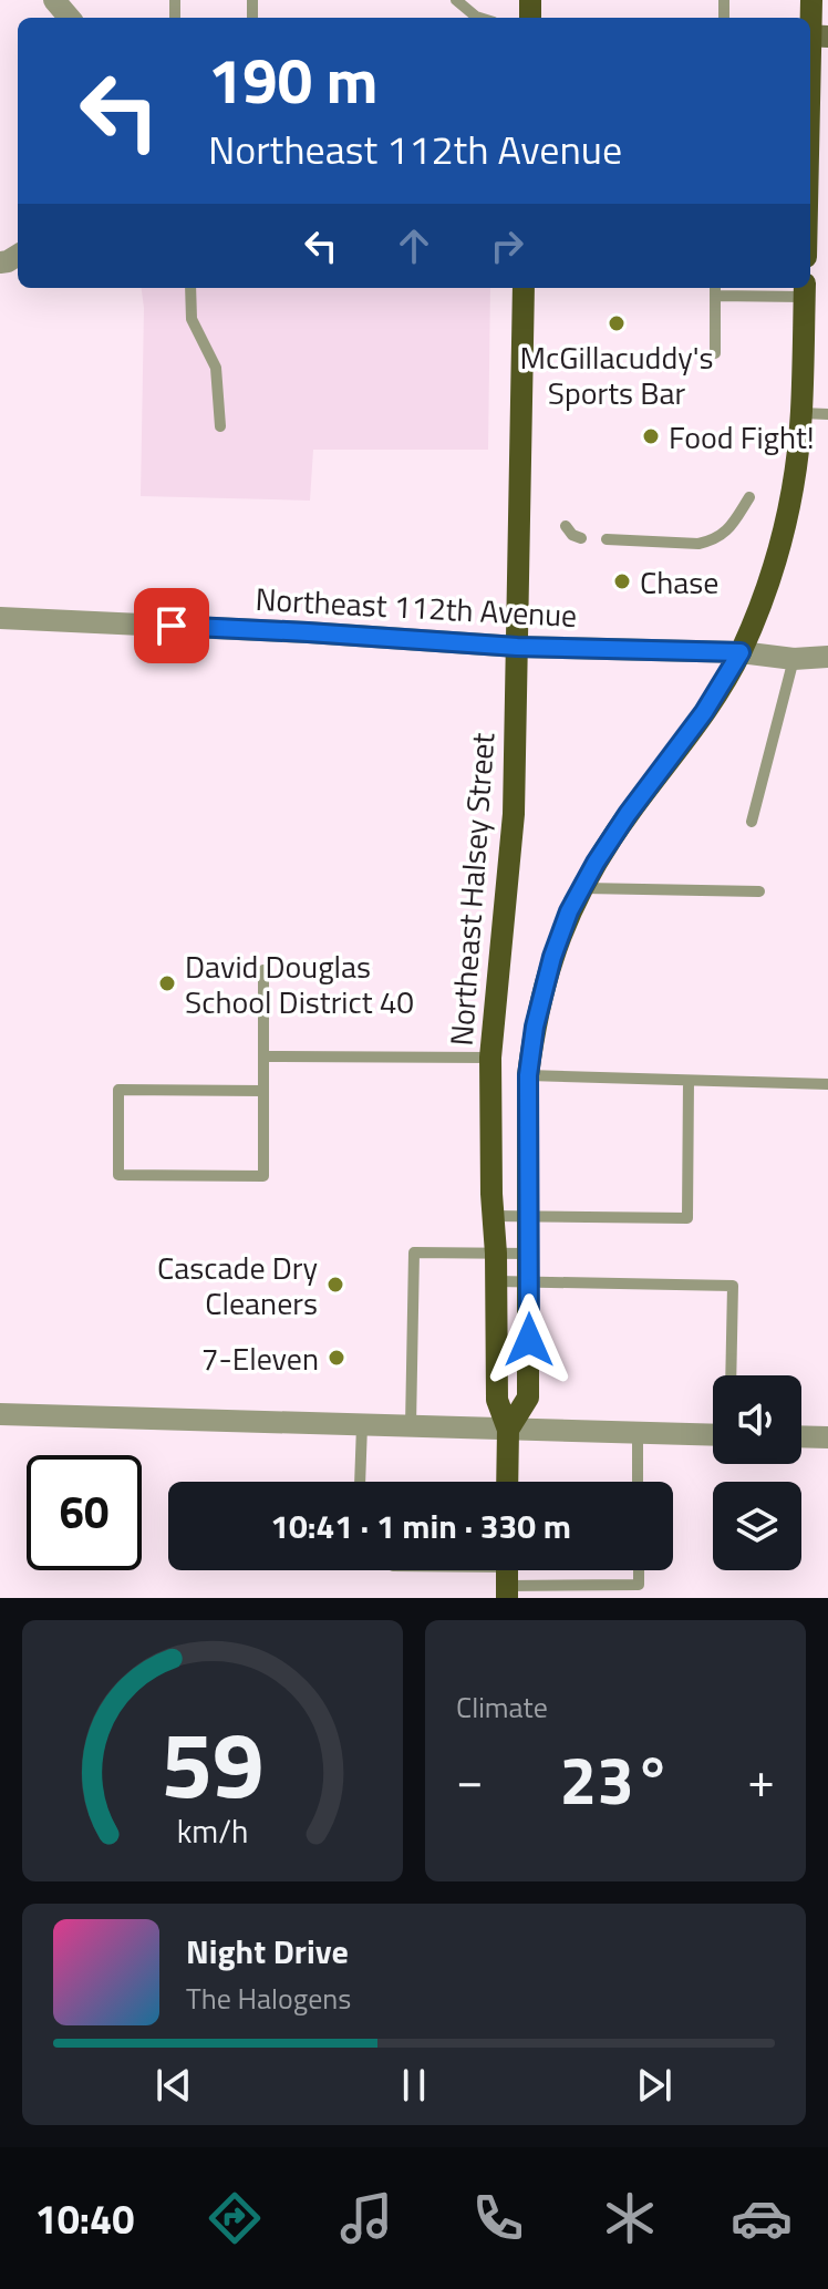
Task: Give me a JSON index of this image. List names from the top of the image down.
{
  "streets": {
    "main road": ["Northeast Halsey Street"],
    "street": ["Northeast 112th Avenue"]
  },
  "crossings": [
    ["Northeast 112th Avenue", "Northeast Halsey Street"]
  ],
  "places": [
    "McGillacuddy's Sports Bar",
    "Food Fight!",
    "Chase",
    "David Douglas School District 40",
    "Cascade Dry Cleaners",
    "7-Eleven"
  ],
  "page": {
    "turn": ["190 m", "Northeast 112th Avenue"],
    "limit": "60",
    "trip": "10:41 · 1 min · 330 m",
    "tile": "Climate",
    "heat": ["−", "23°", "+"],
    "song": ["Night Drive", "The Halogens"],
    "tabs": "10:40",
    "gauge": ["59", "km/h"]
  }
}
